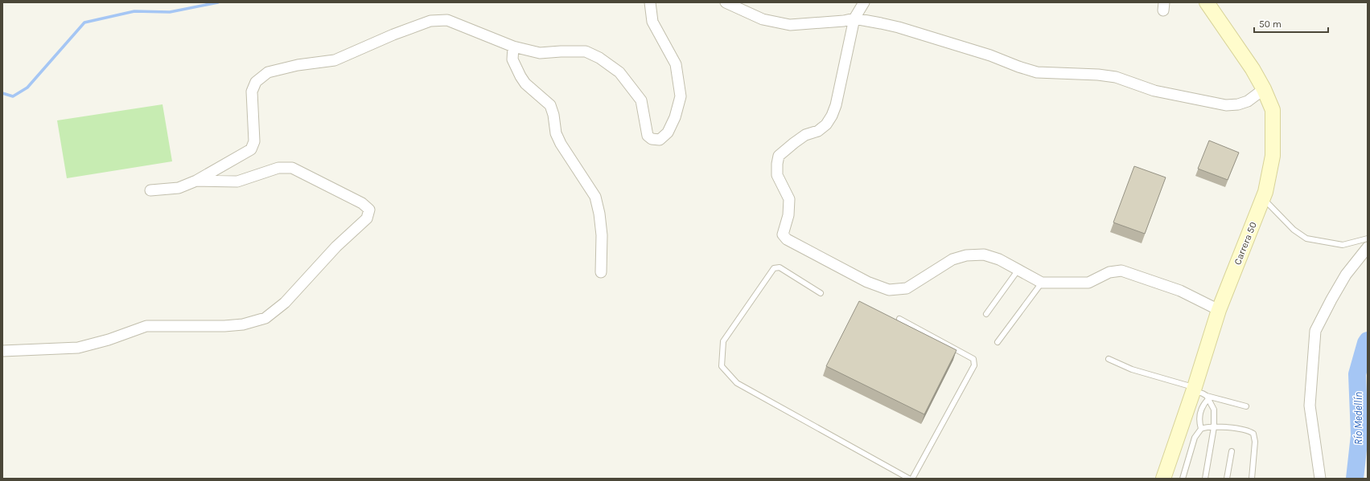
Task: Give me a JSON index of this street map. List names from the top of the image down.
{
  "streets": {
    "main road": ["Carrera 50"]
  },
  "water": ["Río Medellín"],
  "scale_bar": "50 m"
}
